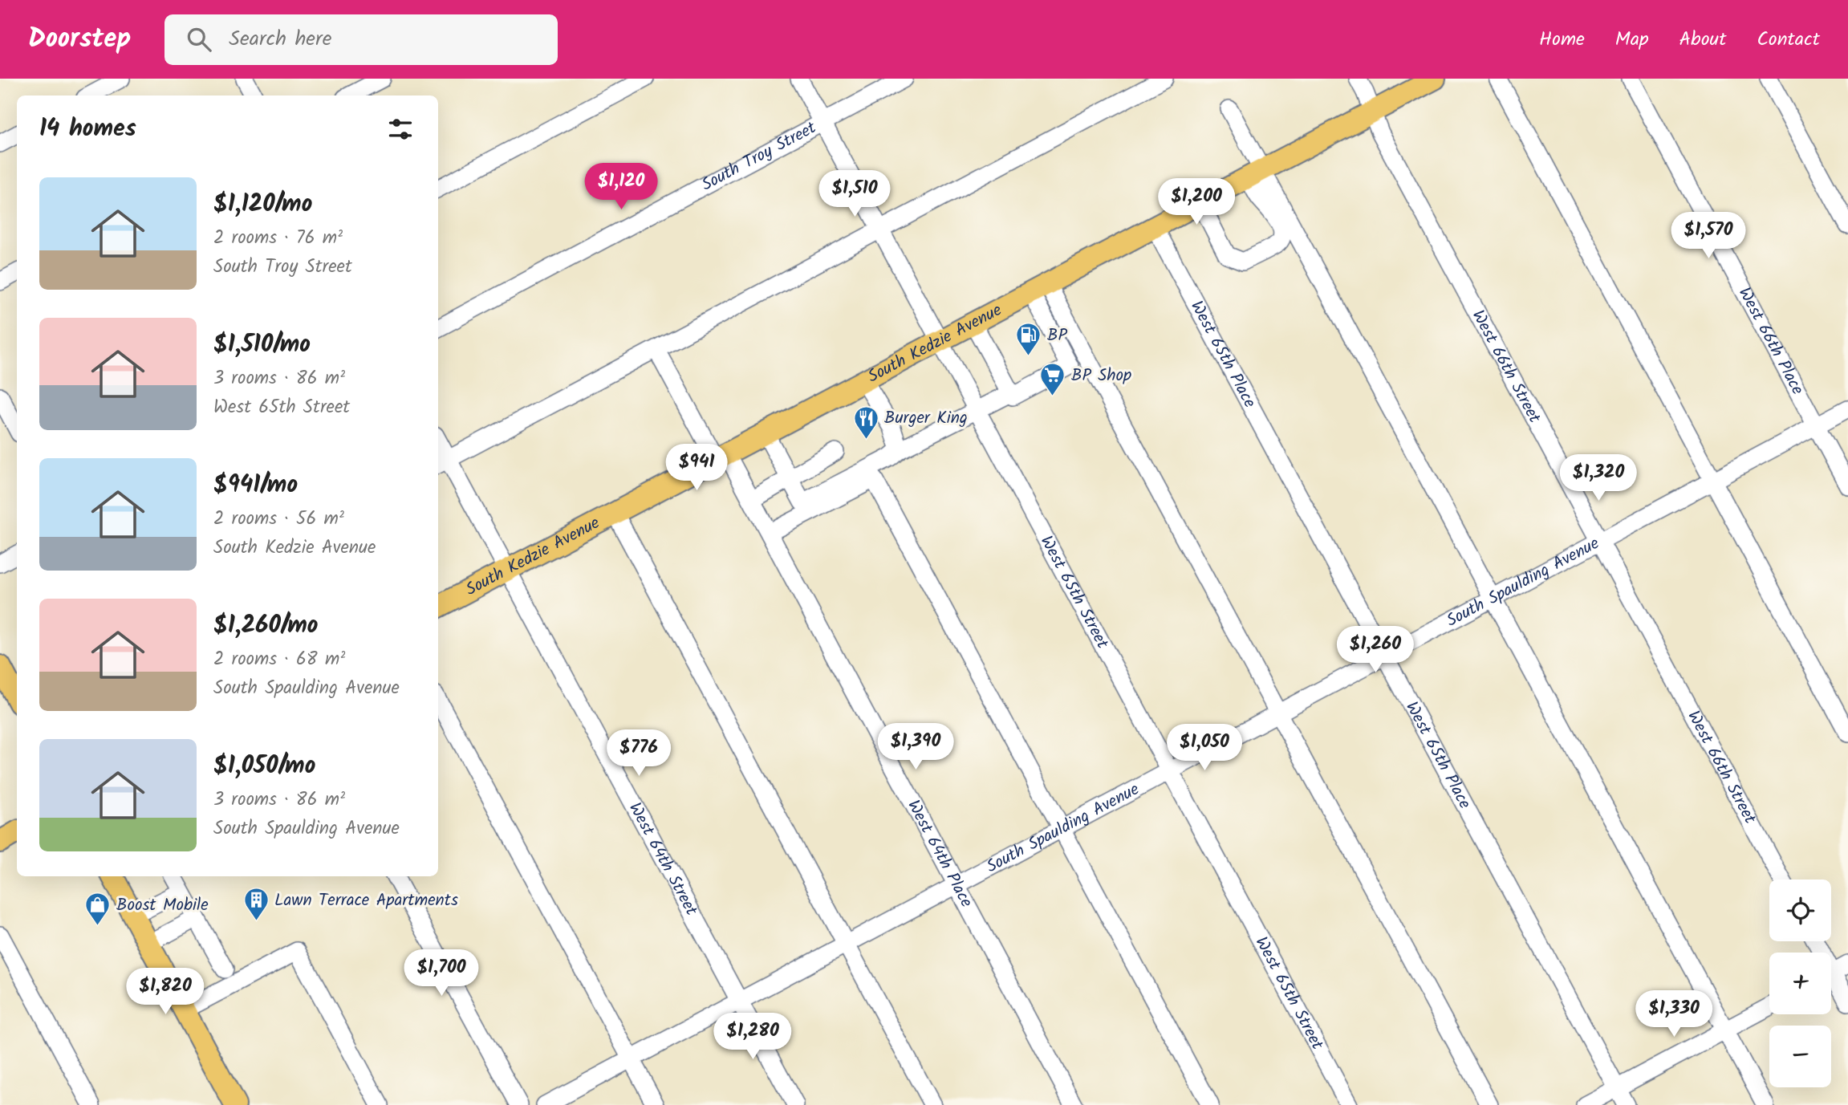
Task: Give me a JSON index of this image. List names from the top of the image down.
{
  "streets": {
    "main road": ["South Kedzie Avenue"],
    "street": [
      "South Troy Street",
      "West 66th Place",
      "West 65th Place",
      "West 66th Street",
      "South Spaulding Avenue",
      "West 65th Street",
      "West 64th Place",
      "West 64th Street"
    ]
  },
  "crossings": [
    ["South Troy Street", "West 65th Street"],
    ["West 66th Place", "South Spaulding Avenue"],
    ["South Kedzie Avenue", "West 65th Place"],
    ["South Kedzie Avenue", "West 66th Street"],
    ["South Kedzie Avenue", "West 65th Street"],
    ["South Kedzie Avenue", "West 64th Place"],
    ["South Kedzie Avenue", "West 64th Street"],
    ["West 65th Place", "South Spaulding Avenue"],
    ["West 66th Street", "South Spaulding Avenue"],
    ["South Spaulding Avenue", "West 65th Street"],
    ["South Spaulding Avenue", "West 64th Place"],
    ["South Spaulding Avenue", "West 64th Street"]
  ],
  "places": {
    "fuel station": ["BP"],
    "supermarket": ["BP Shop"],
    "restaurant": ["Burger King"],
    "building": ["Lawn Terrace Apartments"],
    "shop": ["Boost Mobile"]
  },
  "page": {
    "header": "Doorstep",
    "search": "Search here",
    "nav": [
      "Home",
      "Map",
      "About",
      "Contact"
    ],
    "heading": "14 homes",
    "price": [
      "$1,120",
      "$1,510",
      "$1,200",
      "$1,570",
      "$941",
      "$1,320",
      "$1,260",
      "$1,390",
      "$1,050",
      "$776",
      "$1,700",
      "$1,820",
      "$1,330",
      "$1,280"
    ],
    "list": [
      {
        "name": "$1,120/mo",
        "note": "2 rooms · 76 m² · South Troy Street"
      },
      {
        "name": "$1,510/mo",
        "note": "3 rooms · 86 m² · West 65th Street"
      },
      {
        "name": "$941/mo",
        "note": "2 rooms · 56 m² · South Kedzie Avenue"
      },
      {
        "name": "$1,260/mo",
        "note": "2 rooms · 68 m² · South Spaulding Avenue"
      },
      {
        "name": "$1,050/mo",
        "note": "3 rooms · 86 m² · South Spaulding Avenue"
      }
    ],
    "map_buttons": ["+", "−"]
  }
}
